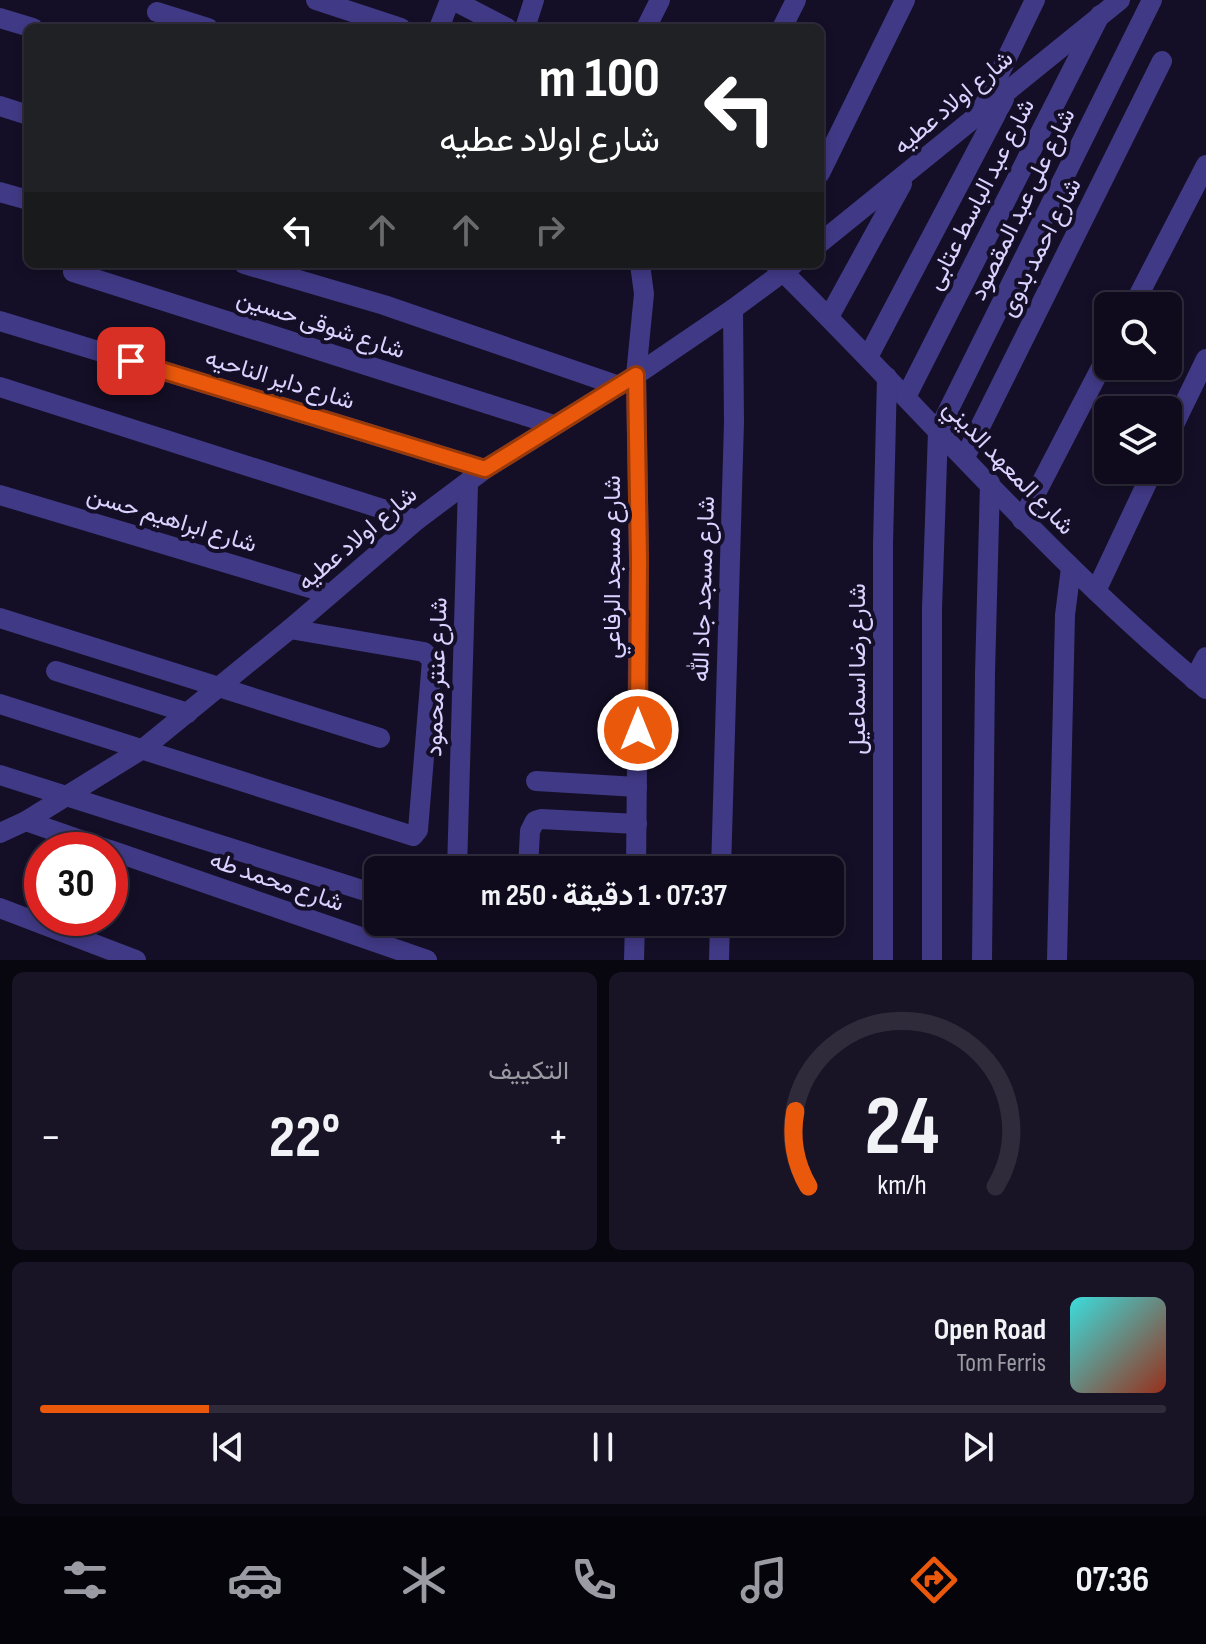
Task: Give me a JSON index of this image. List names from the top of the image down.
{
  "streets": {
    "street": [
      "شارع اولاد عطيه",
      "شارع عبد الباسط عتابى",
      "شارع على عبد المقصود",
      "شارع احمد بدوى",
      "شارع شوقى حسين",
      "شارع داير الناحيه",
      "شارع المعهد الديني",
      "شارع ابراهيم حسن",
      "شارع مسجد الرفاعي",
      "شارع مسجد جاد الله",
      "شارع رضا اسماعيل",
      "شارع عنتر محمود",
      "شارع محمد طه"
    ]
  },
  "crossings": [
    ["شارع اولاد عطيه", "شارع عبد الباسط عتابى"],
    ["شارع اولاد عطيه", "شارع شوقى حسين"],
    ["شارع اولاد عطيه", "شارع داير الناحيه"],
    ["شارع اولاد عطيه", "شارع ابراهيم حسن"],
    ["شارع اولاد عطيه", "شارع مسجد الرفاعي"],
    ["شارع اولاد عطيه", "شارع مسجد جاد الله"],
    ["شارع اولاد عطيه", "شارع عنتر محمود"],
    ["شارع اولاد عطيه", "شارع محمد طه"],
    ["شارع عبد الباسط عتابى", "شارع المعهد الديني"],
    ["شارع على عبد المقصود", "شارع المعهد الديني"],
    ["شارع احمد بدوى", "شارع المعهد الديني"],
    ["شارع المعهد الديني", "شارع رضا اسماعيل"]
  ],
  "page": {
    "turn": ["100 m", "شارع اولاد عطيه"],
    "limit": "30",
    "trip": "07:37 · 1 دقيقة · 250 m",
    "tile": "التكييف",
    "heat": ["−", "22°", "+"],
    "song": ["Open Road", "Tom Ferris"],
    "tabs": "07:36",
    "gauge": ["24", "km/h"]
  }
}
